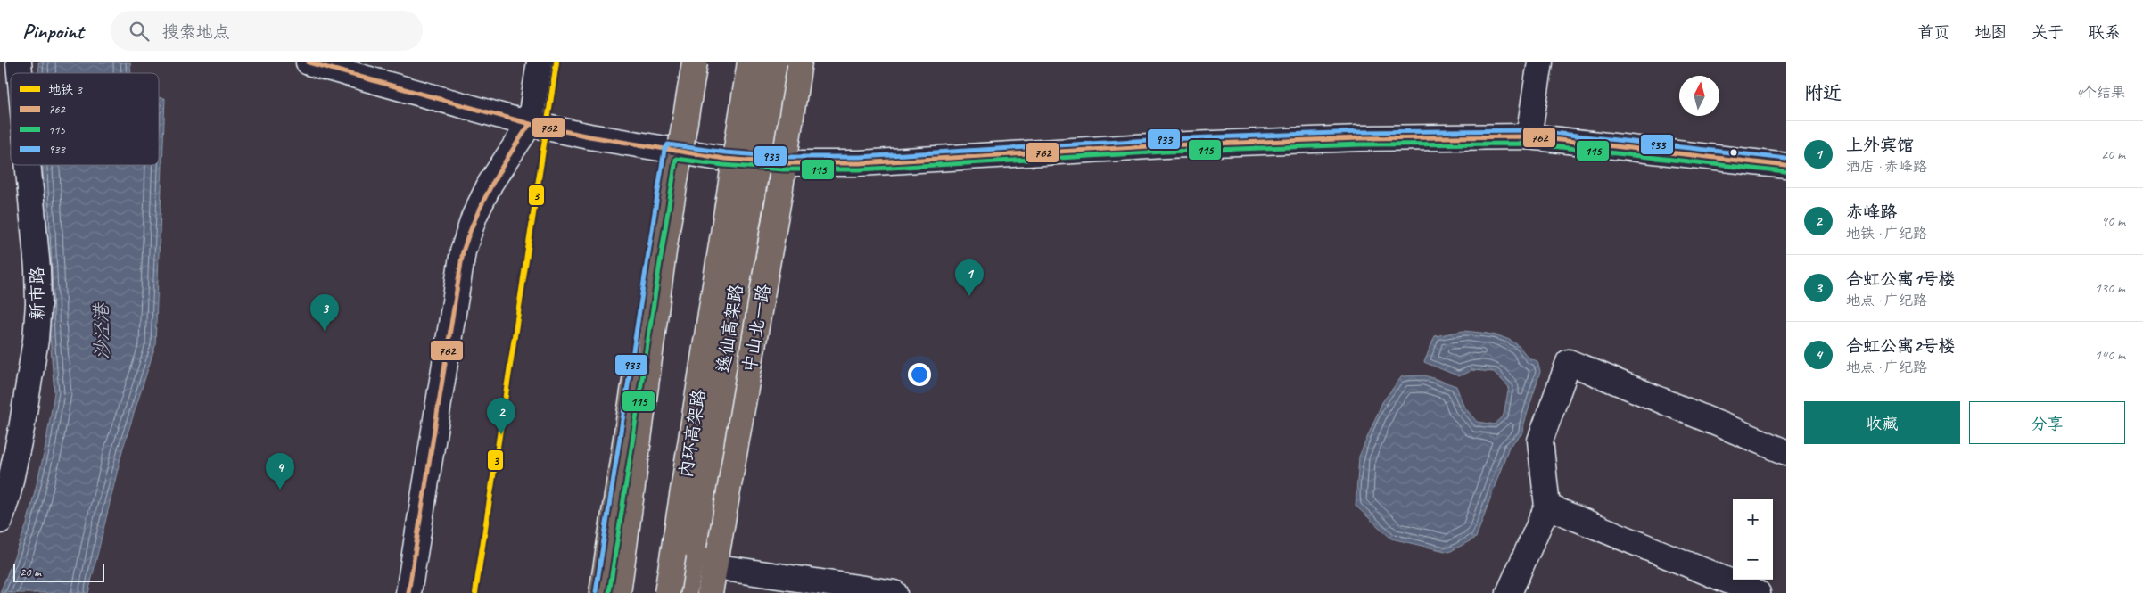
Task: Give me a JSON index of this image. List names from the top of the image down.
{
  "streets": {
    "main road": ["逸仙高架路", "中山北一路", "内环高架路"],
    "street": ["新市路"]
  },
  "water": ["沙泾港"],
  "lines": [
    "metro line 3",
    "transit line 762",
    "transit line 933",
    "transit line 115"
  ],
  "legend": [
    "地铁 3",
    "762",
    "115",
    "933"
  ],
  "scale_bar": "20 m",
  "north": "top",
  "page": {
    "header": "Pinpoint",
    "search": "搜索地点",
    "nav": [
      "首页",
      "地图",
      "关于",
      "联系"
    ],
    "heading": ["附近", "4个结果"],
    "list": [
      {
        "mark": "1",
        "name": "上外宾馆",
        "note": "酒店 · 赤峰路",
        "value": "20 m"
      },
      {
        "mark": "2",
        "name": "赤峰路",
        "note": "地铁 · 广纪路",
        "value": "90 m"
      },
      {
        "mark": "3",
        "name": "合虹公寓1号楼",
        "note": "地点 · 广纪路",
        "value": "130 m"
      },
      {
        "mark": "4",
        "name": "合虹公寓2号楼",
        "note": "地点 · 广纪路",
        "value": "140 m"
      }
    ],
    "pins": [
      "1",
      "3",
      "2",
      "4"
    ],
    "buttons": ["收藏", "分享"],
    "map_buttons": ["+", "−"],
    "scale": "20 m"
  }
}
